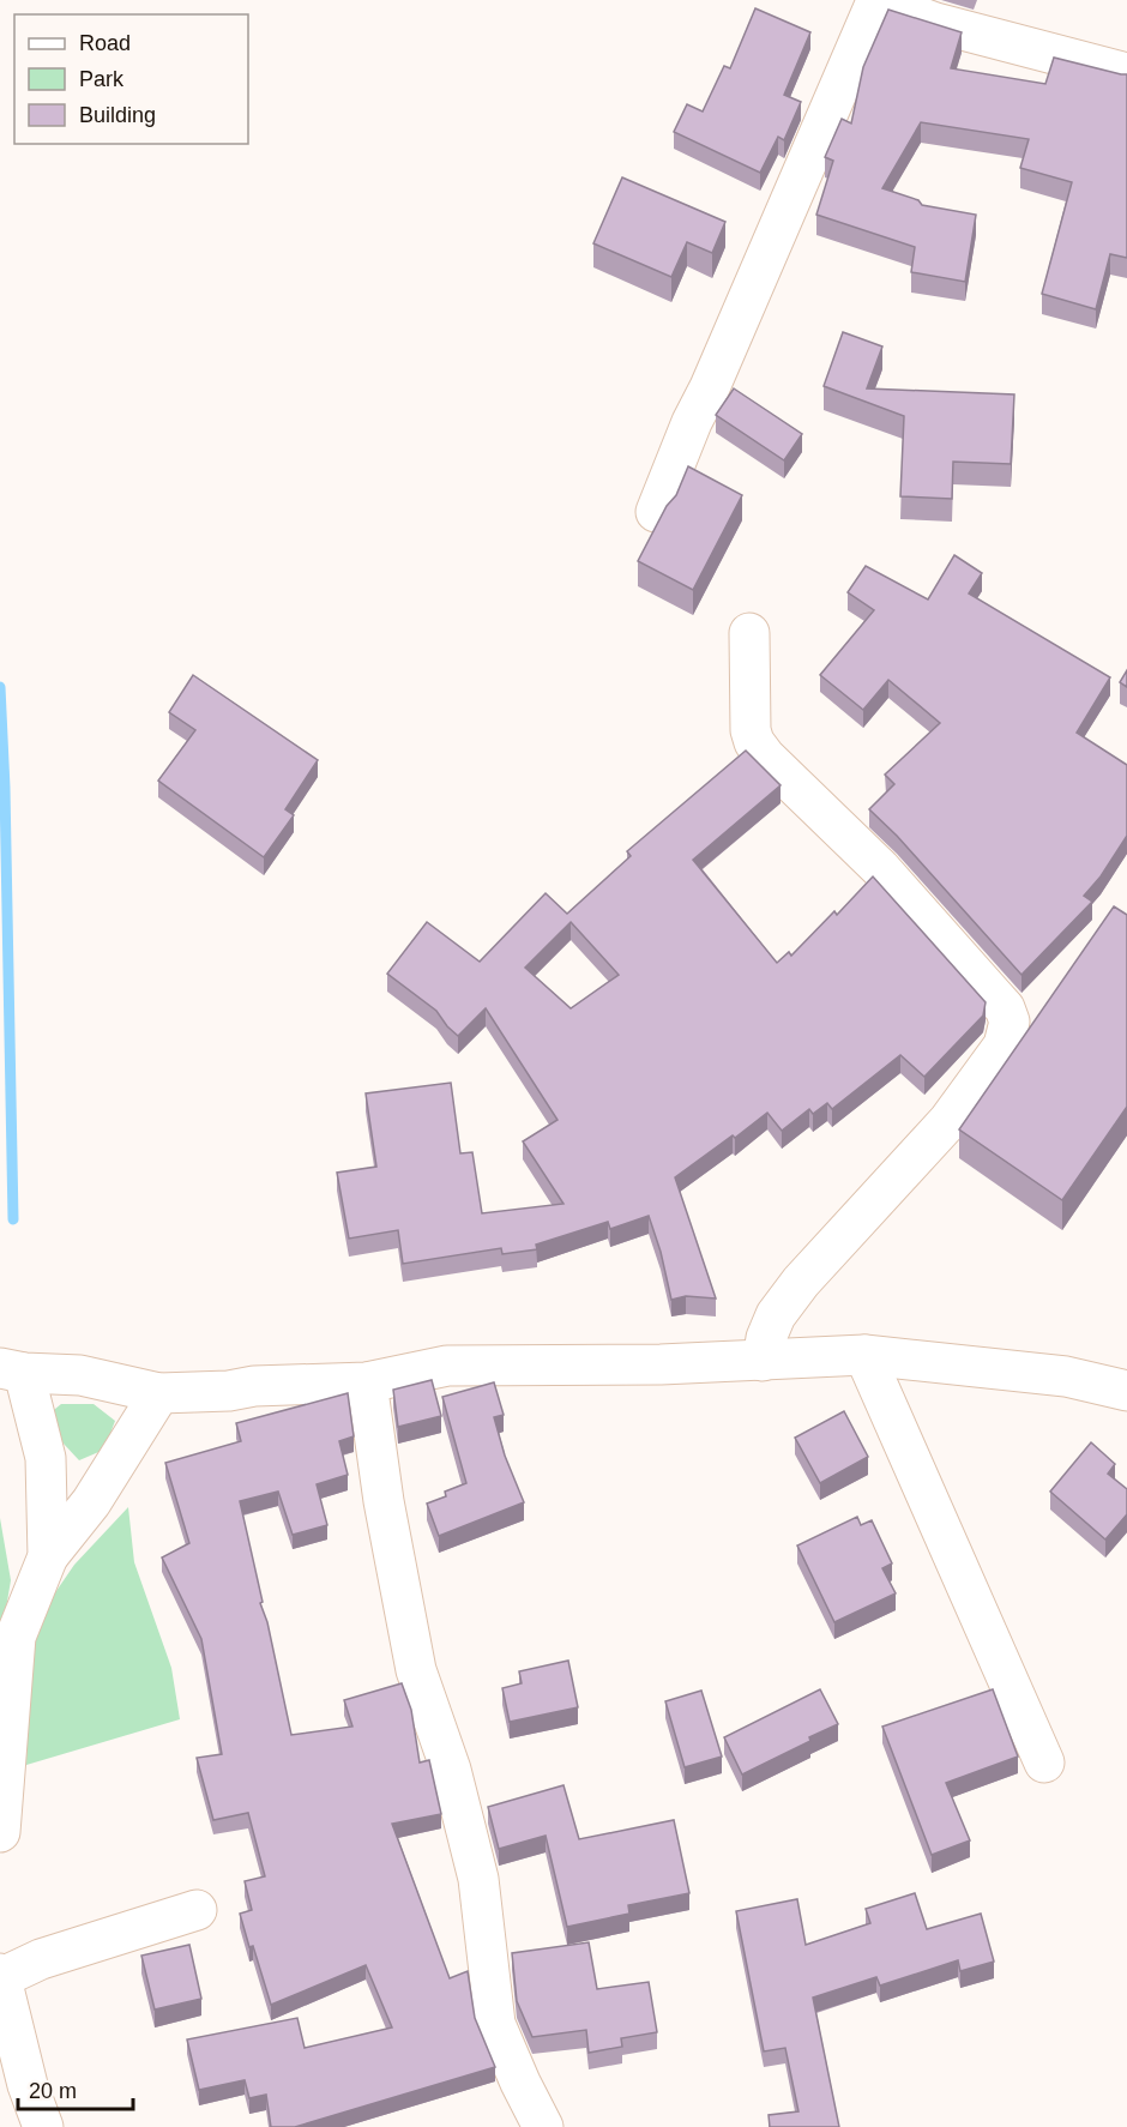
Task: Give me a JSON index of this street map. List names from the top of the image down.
{
  "legend": ["Road", "Park", "Building"],
  "scale_bar": "20 m"
}
